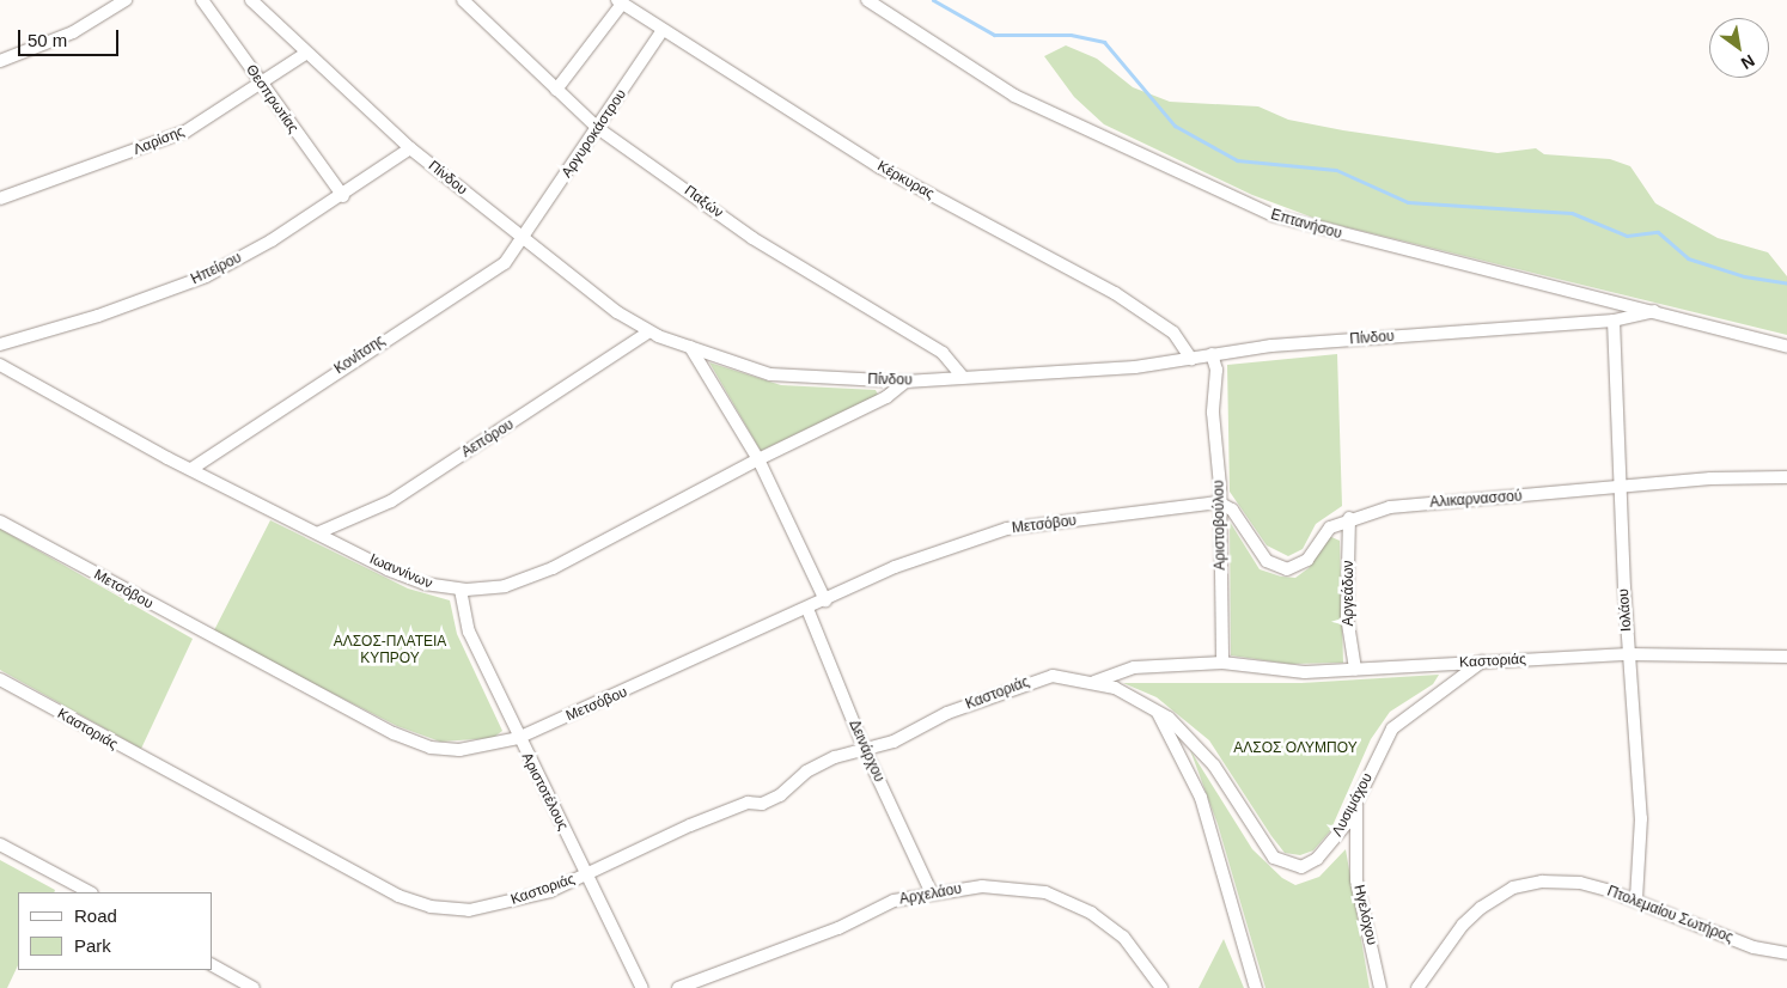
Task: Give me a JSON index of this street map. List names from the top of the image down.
{
  "streets": {
    "street": [
      "Θεσπρωτίας",
      "Αργυροκάστρου",
      "Λαρίσης",
      "Πίνδου",
      "Κέρκυρας",
      "Παξών",
      "Επτανήσου",
      "Ηπείρου",
      "Κονίτσης",
      "Αεπόρου",
      "Αλικαρνασσού",
      "Μετσόβου",
      "Αριστοβούλου",
      "Ιωαννίνων",
      "Αργεάδων",
      "Ιολάου",
      "Καστοριάς",
      "Δεινάρχου",
      "Αριστοτέλους",
      "Λυσιμάχου",
      "Αρχελάου",
      "Ηγελόχου",
      "Πτολεμαίου Σωτήρος"
    ]
  },
  "crossings": [
    ["Θεσπρωτίας", "Λαρίσης"],
    ["Θεσπρωτίας", "Ηπείρου"],
    ["Αργυροκάστρου", "Πίνδου"],
    ["Αργυροκάστρου", "Κέρκυρας"],
    ["Αργυροκάστρου", "Παξών"],
    ["Αργυροκάστρου", "Κονίτσης"],
    ["Λαρίσης", "Πίνδου"],
    ["Πίνδου", "Κέρκυρας"],
    ["Πίνδου", "Παξών"],
    ["Πίνδου", "Επτανήσου"],
    ["Πίνδου", "Ηπείρου"],
    ["Πίνδου", "Κονίτσης"],
    ["Πίνδου", "Αεπόρου"],
    ["Πίνδου", "Αριστοβούλου"],
    ["Πίνδου", "Ιωαννίνων"],
    ["Πίνδου", "Ιολάου"],
    ["Κονίτσης", "Ιωαννίνων"],
    ["Αεπόρου", "Ιωαννίνων"],
    ["Αλικαρνασσού", "Μετσόβου"],
    ["Αλικαρνασσού", "Αριστοβούλου"],
    ["Αλικαρνασσού", "Αργεάδων"],
    ["Αλικαρνασσού", "Ιολάου"],
    ["Μετσόβου", "Αριστοβούλου"],
    ["Μετσόβου", "Δεινάρχου"],
    ["Μετσόβου", "Αριστοτέλους"],
    ["Αριστοβούλου", "Καστοριάς"],
    ["Ιωαννίνων", "Αριστοτέλους"],
    ["Αργεάδων", "Καστοριάς"],
    ["Ιολάου", "Καστοριάς"],
    ["Ιολάου", "Πτολεμαίου Σωτήρος"],
    ["Καστοριάς", "Δεινάρχου"],
    ["Καστοριάς", "Αριστοτέλους"],
    ["Καστοριάς", "Λυσιμάχου"],
    ["Δεινάρχου", "Αρχελάου"],
    ["Λυσιμάχου", "Ηγελόχου"]
  ],
  "parks": ["ΑΛΣΟΣ-ΠΛΑΤΕΙΑ ΚΥΠΡΟΥ", "ΑΛΣΟΣ ΟΛΥΜΠΟΥ"],
  "legend": ["Road", "Park"],
  "scale_bar": "50 m",
  "north": "bottom right"
}
